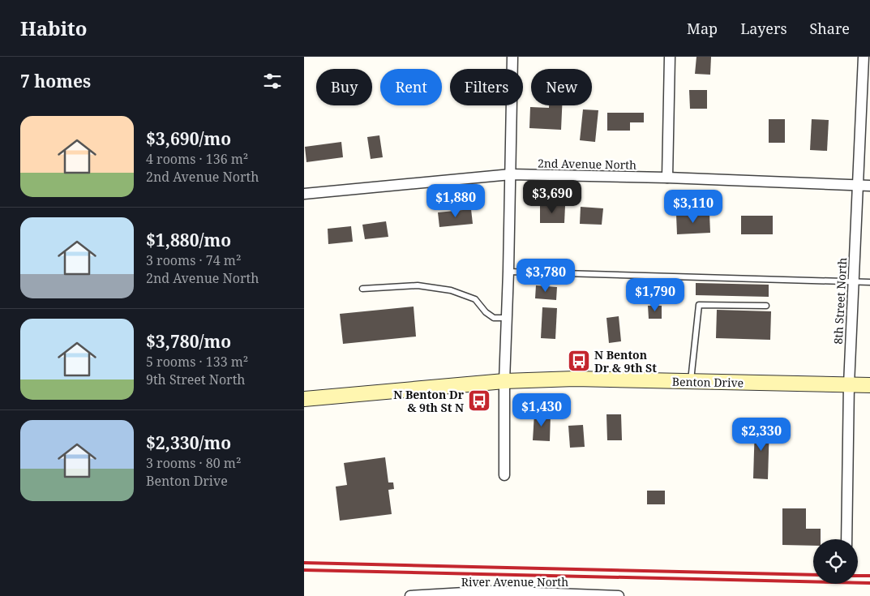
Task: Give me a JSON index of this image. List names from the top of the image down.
{
  "streets": {
    "main road": ["Benton Drive"],
    "street": ["2nd Avenue North", "8th Street North", "River Avenue North"]
  },
  "crossings": [
    ["2nd Avenue North", "8th Street North"],
    ["8th Street North", "Benton Drive"]
  ],
  "places": {
    "bus stop": ["N Benton Dr & 9th St", "N Benton Dr & 9th St N"]
  },
  "page": {
    "header": "Habito",
    "nav": ["Map", "Layers", "Share"],
    "heading": "7 homes",
    "chip": [
      "Buy",
      "Rent",
      "Filters",
      "New"
    ],
    "list": [
      {
        "name": "$3,690/mo",
        "note": "4 rooms · 136 m² · 2nd Avenue North"
      },
      {
        "name": "$1,880/mo",
        "note": "3 rooms · 74 m² · 2nd Avenue North"
      },
      {
        "name": "$3,780/mo",
        "note": "5 rooms · 133 m² · 9th Street North"
      },
      {
        "name": "$2,330/mo",
        "note": "3 rooms · 80 m² · Benton Drive"
      }
    ],
    "price": [
      "$3,690",
      "$1,880",
      "$3,110",
      "$3,780",
      "$1,790",
      "$1,430",
      "$2,330"
    ]
  }
}
